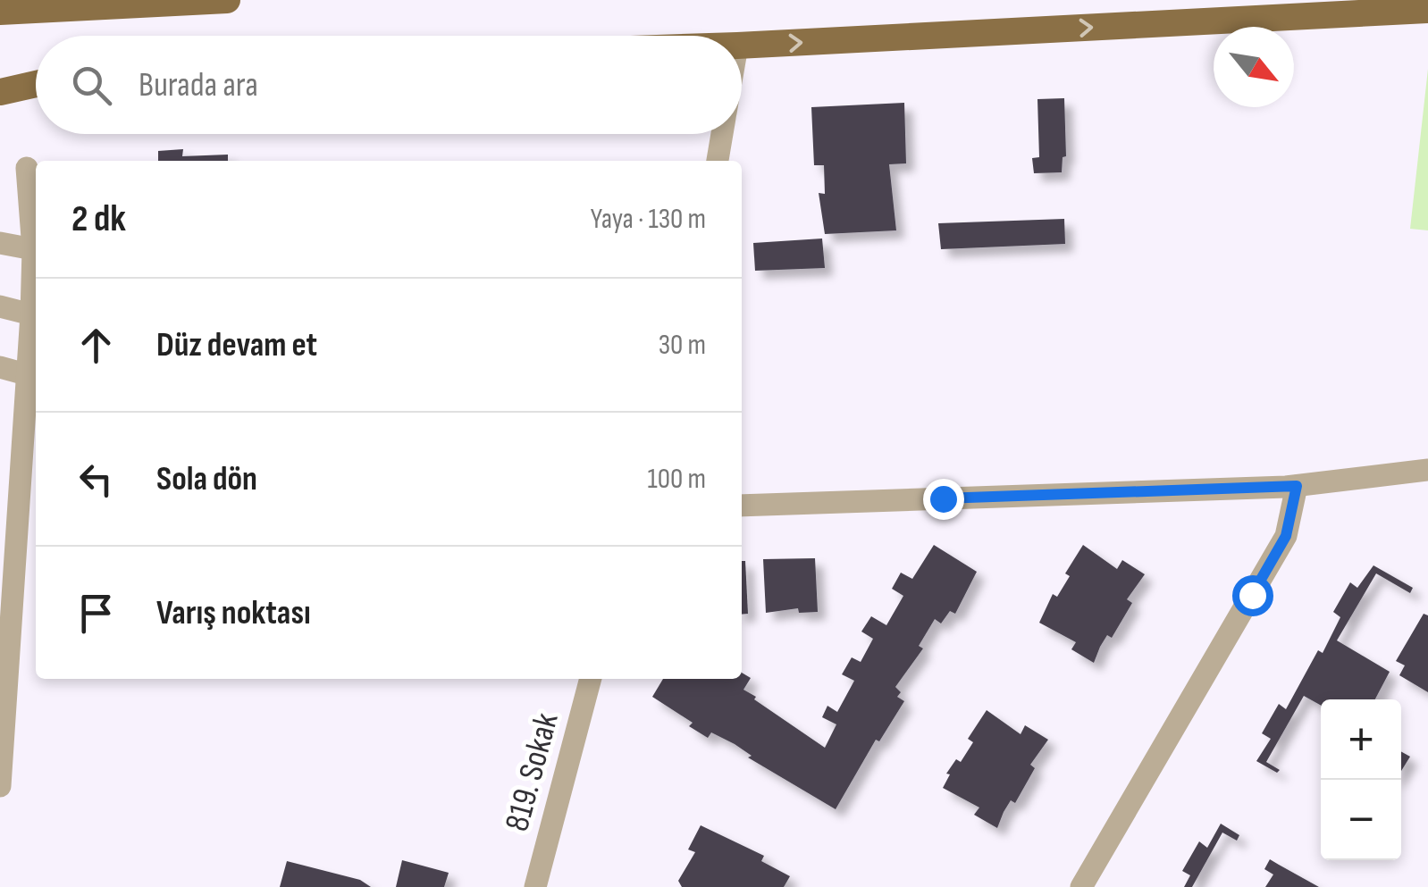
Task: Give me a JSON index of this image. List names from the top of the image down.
{
  "streets": {
    "street": ["819. Sokak"]
  },
  "north": "bottom right",
  "page": {
    "search": "Burada ara",
    "heading": ["2 dk", "Yaya · 130 m"],
    "list": [
      ["Düz devam et", "30 m"],
      ["Sola dön", "100 m"],
      "Varış noktası"
    ],
    "map_buttons": ["+", "−"]
  }
}
